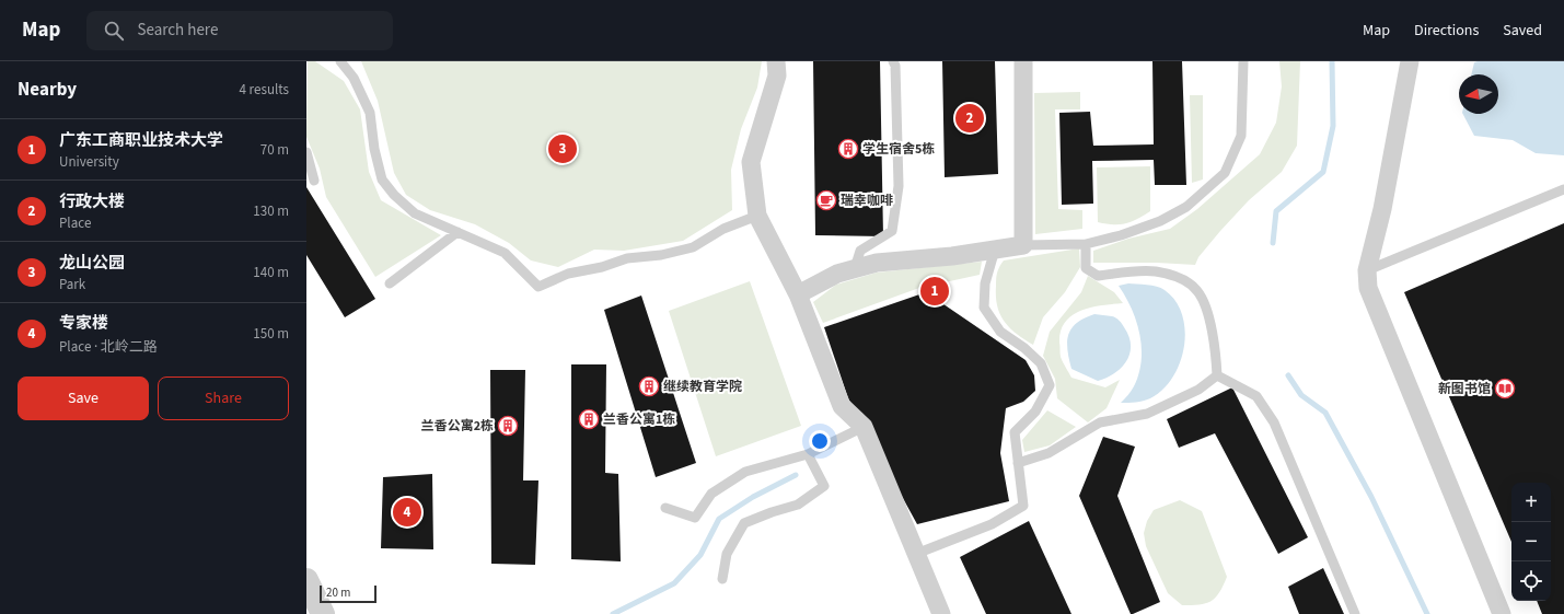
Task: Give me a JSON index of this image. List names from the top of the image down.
{
  "places": {
    "building": [
      "学生宿舍5栋",
      "继续教育学院",
      "兰香公寓1栋",
      "兰香公寓2栋"
    ],
    "cafe": ["瑞幸咖啡"],
    "library": ["新图书馆"]
  },
  "scale_bar": "20 m",
  "north": "left",
  "page": {
    "header": "Map",
    "search": "Search here",
    "nav": ["Map", "Directions", "Saved"],
    "heading": ["Nearby", "4 results"],
    "pins": [
      "2",
      "3",
      "1",
      "4"
    ],
    "list": [
      {
        "mark": "1",
        "name": "广东工商职业技术大学",
        "note": "University",
        "value": "70 m"
      },
      {
        "mark": "2",
        "name": "行政大楼",
        "note": "Place",
        "value": "130 m"
      },
      {
        "mark": "3",
        "name": "龙山公园",
        "note": "Park",
        "value": "140 m"
      },
      {
        "mark": "4",
        "name": "专家楼",
        "note": "Place · 北岭二路",
        "value": "150 m"
      }
    ],
    "buttons": ["Save", "Share"],
    "map_buttons": ["+", "−"],
    "scale": "20 m"
  }
}
